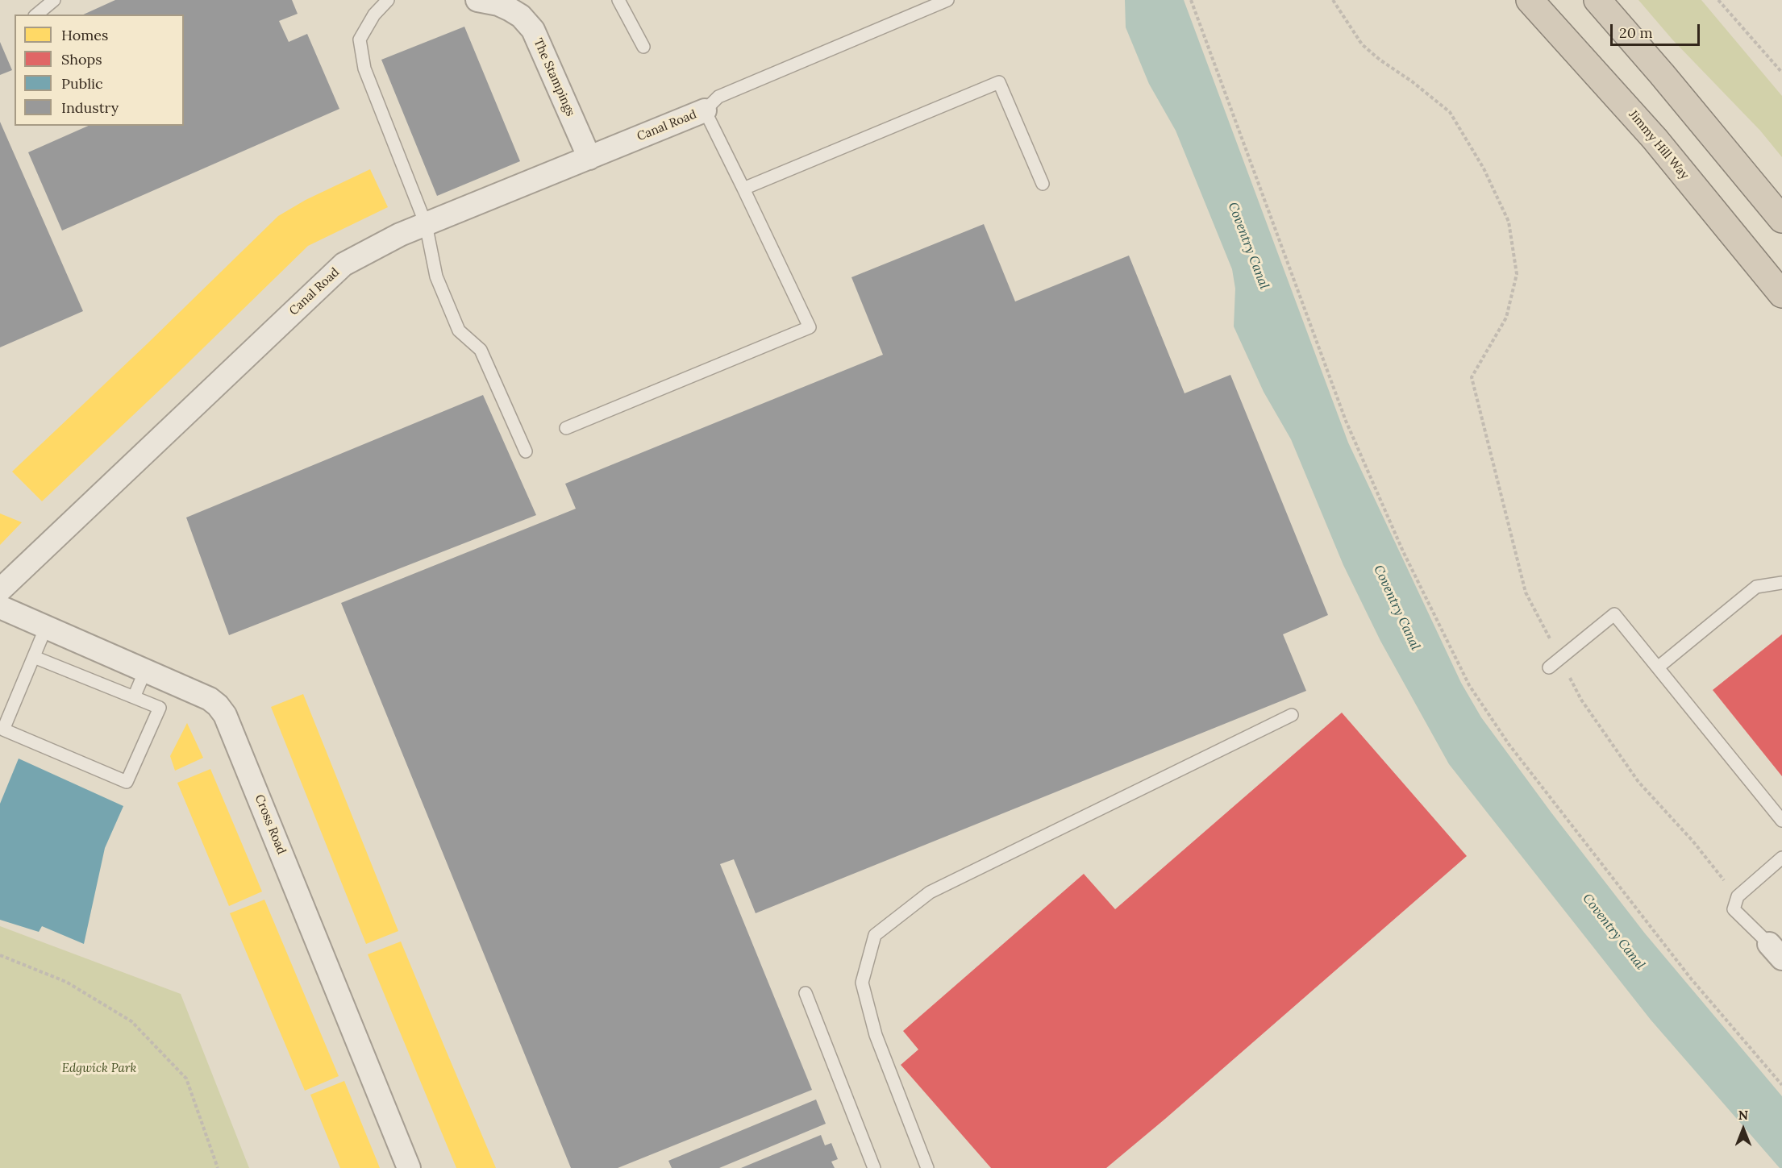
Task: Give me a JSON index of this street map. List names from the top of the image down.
{
  "streets": {
    "highway": ["Jimmy Hill Way"],
    "street": ["The Stampings", "Canal Road", "Cross Road"]
  },
  "crossings": [
    ["The Stampings", "Canal Road"]
  ],
  "water": ["Coventry Canal"],
  "parks": ["Edgwick Park"],
  "legend": [
    "Homes",
    "Shops",
    "Public",
    "Industry"
  ],
  "scale_bar": "20 m",
  "north": "top"
}
